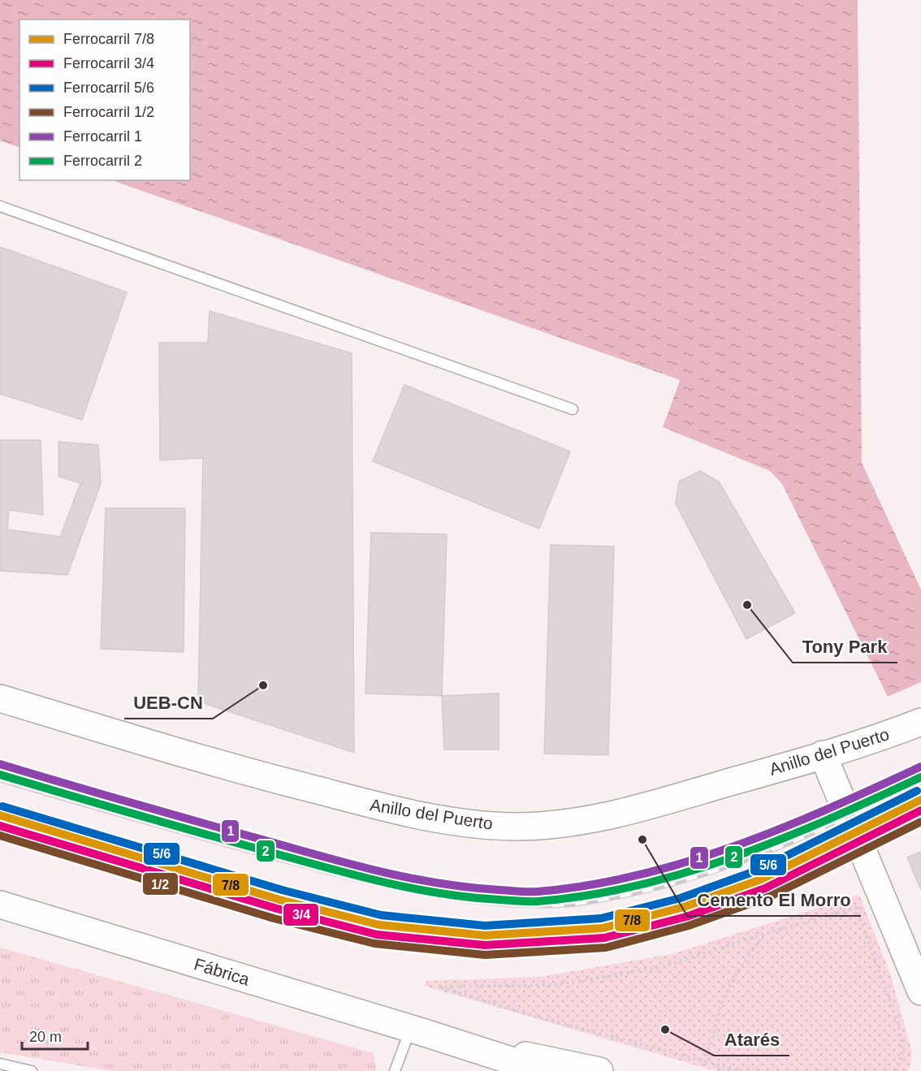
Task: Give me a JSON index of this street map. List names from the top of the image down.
{
  "streets": {
    "main road": ["Anillo del Puerto", "Fábrica"]
  },
  "places": [
    "Tony Park",
    "UEB-CN",
    "Cemento El Morro",
    "Atarés"
  ],
  "lines": [
    "rail line 1",
    "rail line 2",
    "rail line 5/6",
    "rail line 7/8",
    "rail line 3/4",
    "rail line 1/2"
  ],
  "legend": [
    "Ferrocarril 7/8",
    "Ferrocarril 3/4",
    "Ferrocarril 5/6",
    "Ferrocarril 1/2",
    "Ferrocarril 1",
    "Ferrocarril 2"
  ],
  "scale_bar": "20 m"
}
